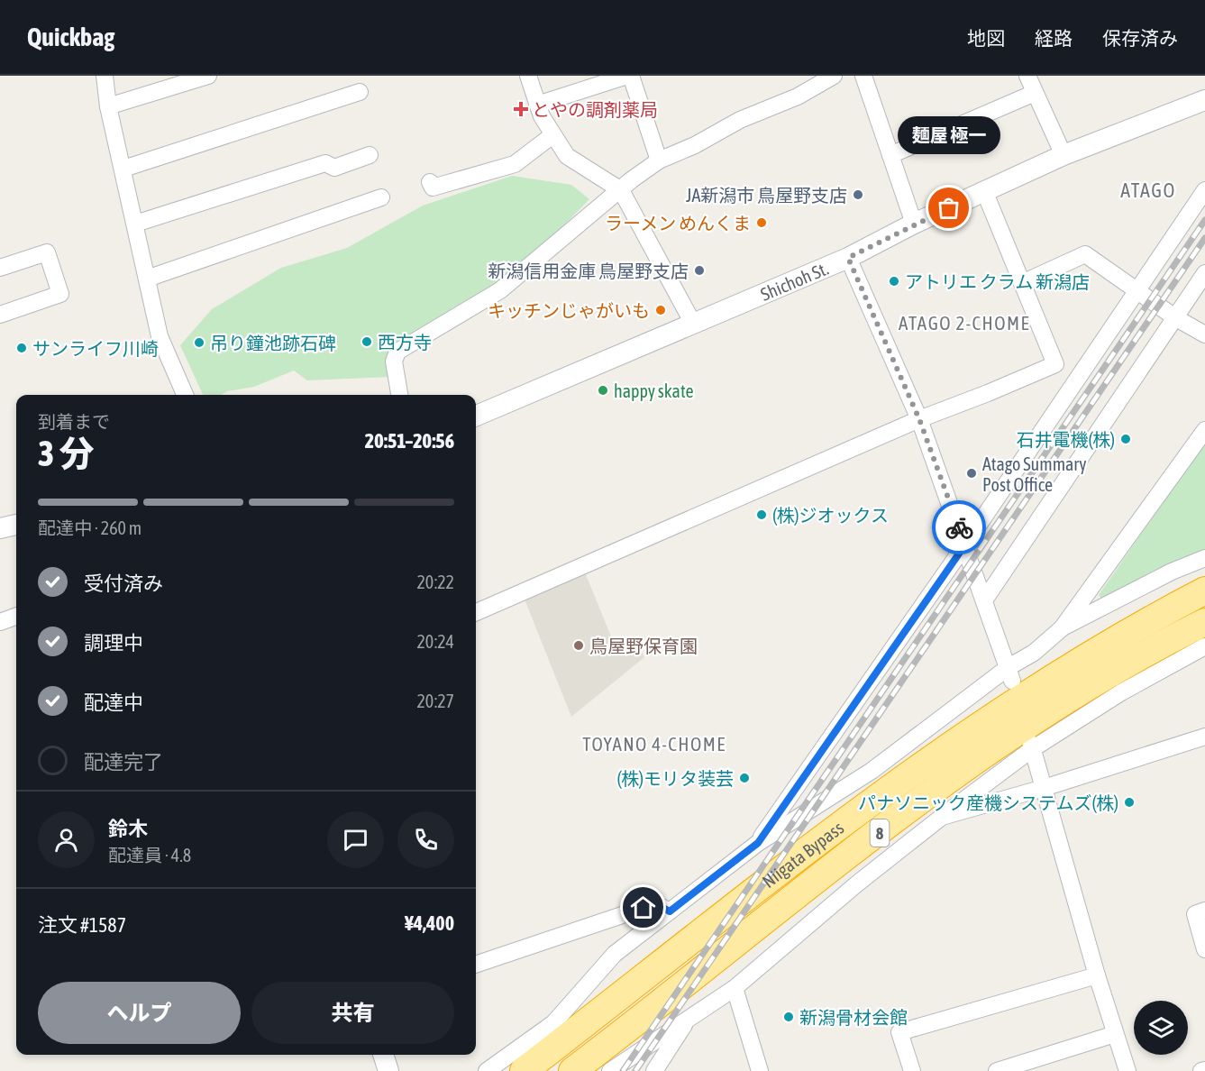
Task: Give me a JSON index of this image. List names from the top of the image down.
{
  "streets": {
    "highway": ["8", "Niigata Bypass"],
    "street": ["Shichoh St."]
  },
  "districts": ["ATAGO", "ATAGO 2-CHOME", "TOYANO 4-CHOME"],
  "places": {
    "health": ["とやの調剤薬局"],
    "other": [
      "JA新潟市 鳥屋野支店",
      "麺屋 極一",
      "ラーメン めんくま",
      "新潟信用金庫 鳥屋野支店",
      "アトリエ クラム 新潟店",
      "キッチンじゃがいも",
      "西方寺",
      "吊り鐘池跡石碑",
      "サンライフ川崎",
      "happy skate",
      "石井電機(株)",
      "Atago Summary Post Office",
      "(株)ジオックス",
      "鳥屋野保育園",
      "(株)モリタ装芸",
      "パナソニック産機システムズ(株)",
      "新潟骨材会館"
    ]
  },
  "page": {
    "header": "Quickbag",
    "nav": ["地図", "経路", "保存済み"],
    "bubble": "麺屋 極一",
    "heading": ["3 分", "到着まで", "20:51–20:56"],
    "panel": [
      "鈴木",
      "配達員 · 4.8",
      "注文 #1587",
      "¥4,400"
    ],
    "bar": "配達中 · 260 m",
    "list": [
      ["受付済み", "20:22"],
      ["調理中", "20:24"],
      ["配達中", "20:27"],
      "配達完了"
    ],
    "buttons": ["ヘルプ", "共有"]
  }
}
